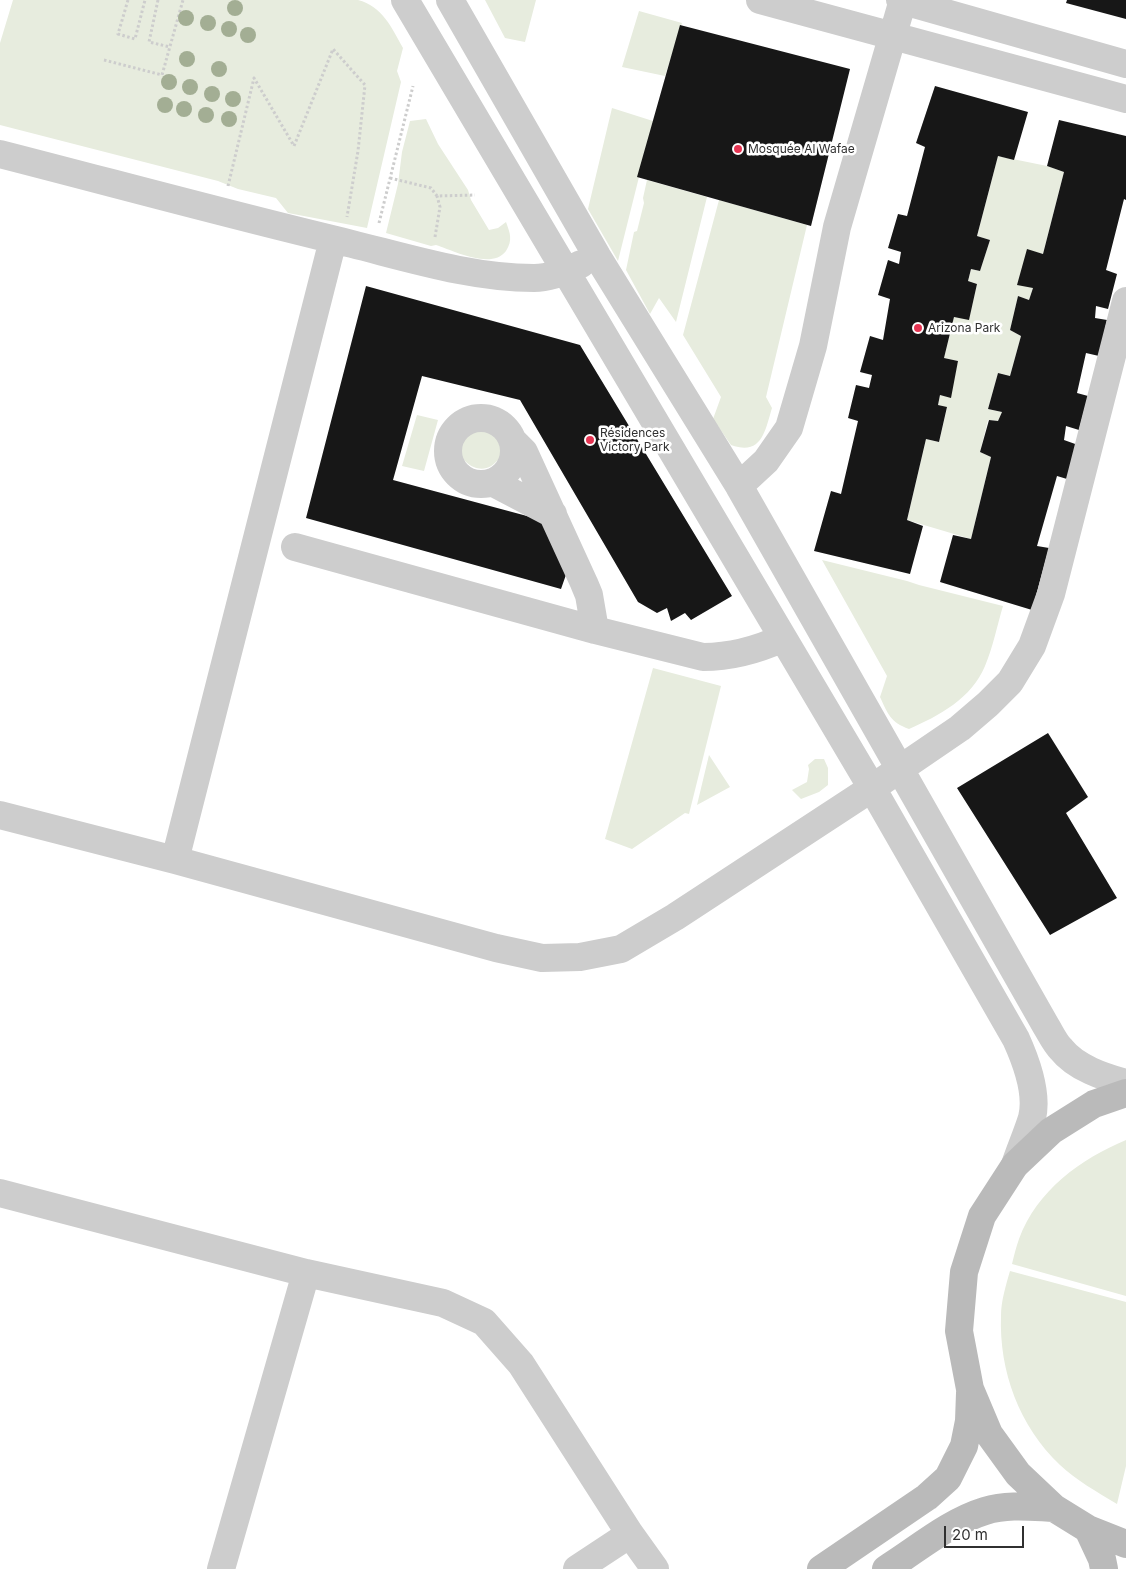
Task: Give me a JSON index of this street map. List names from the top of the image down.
{
  "places": ["Mosquée Al Wafae", "Arizona Park", "Résidences Victory Park"],
  "scale_bar": "20 m"
}
